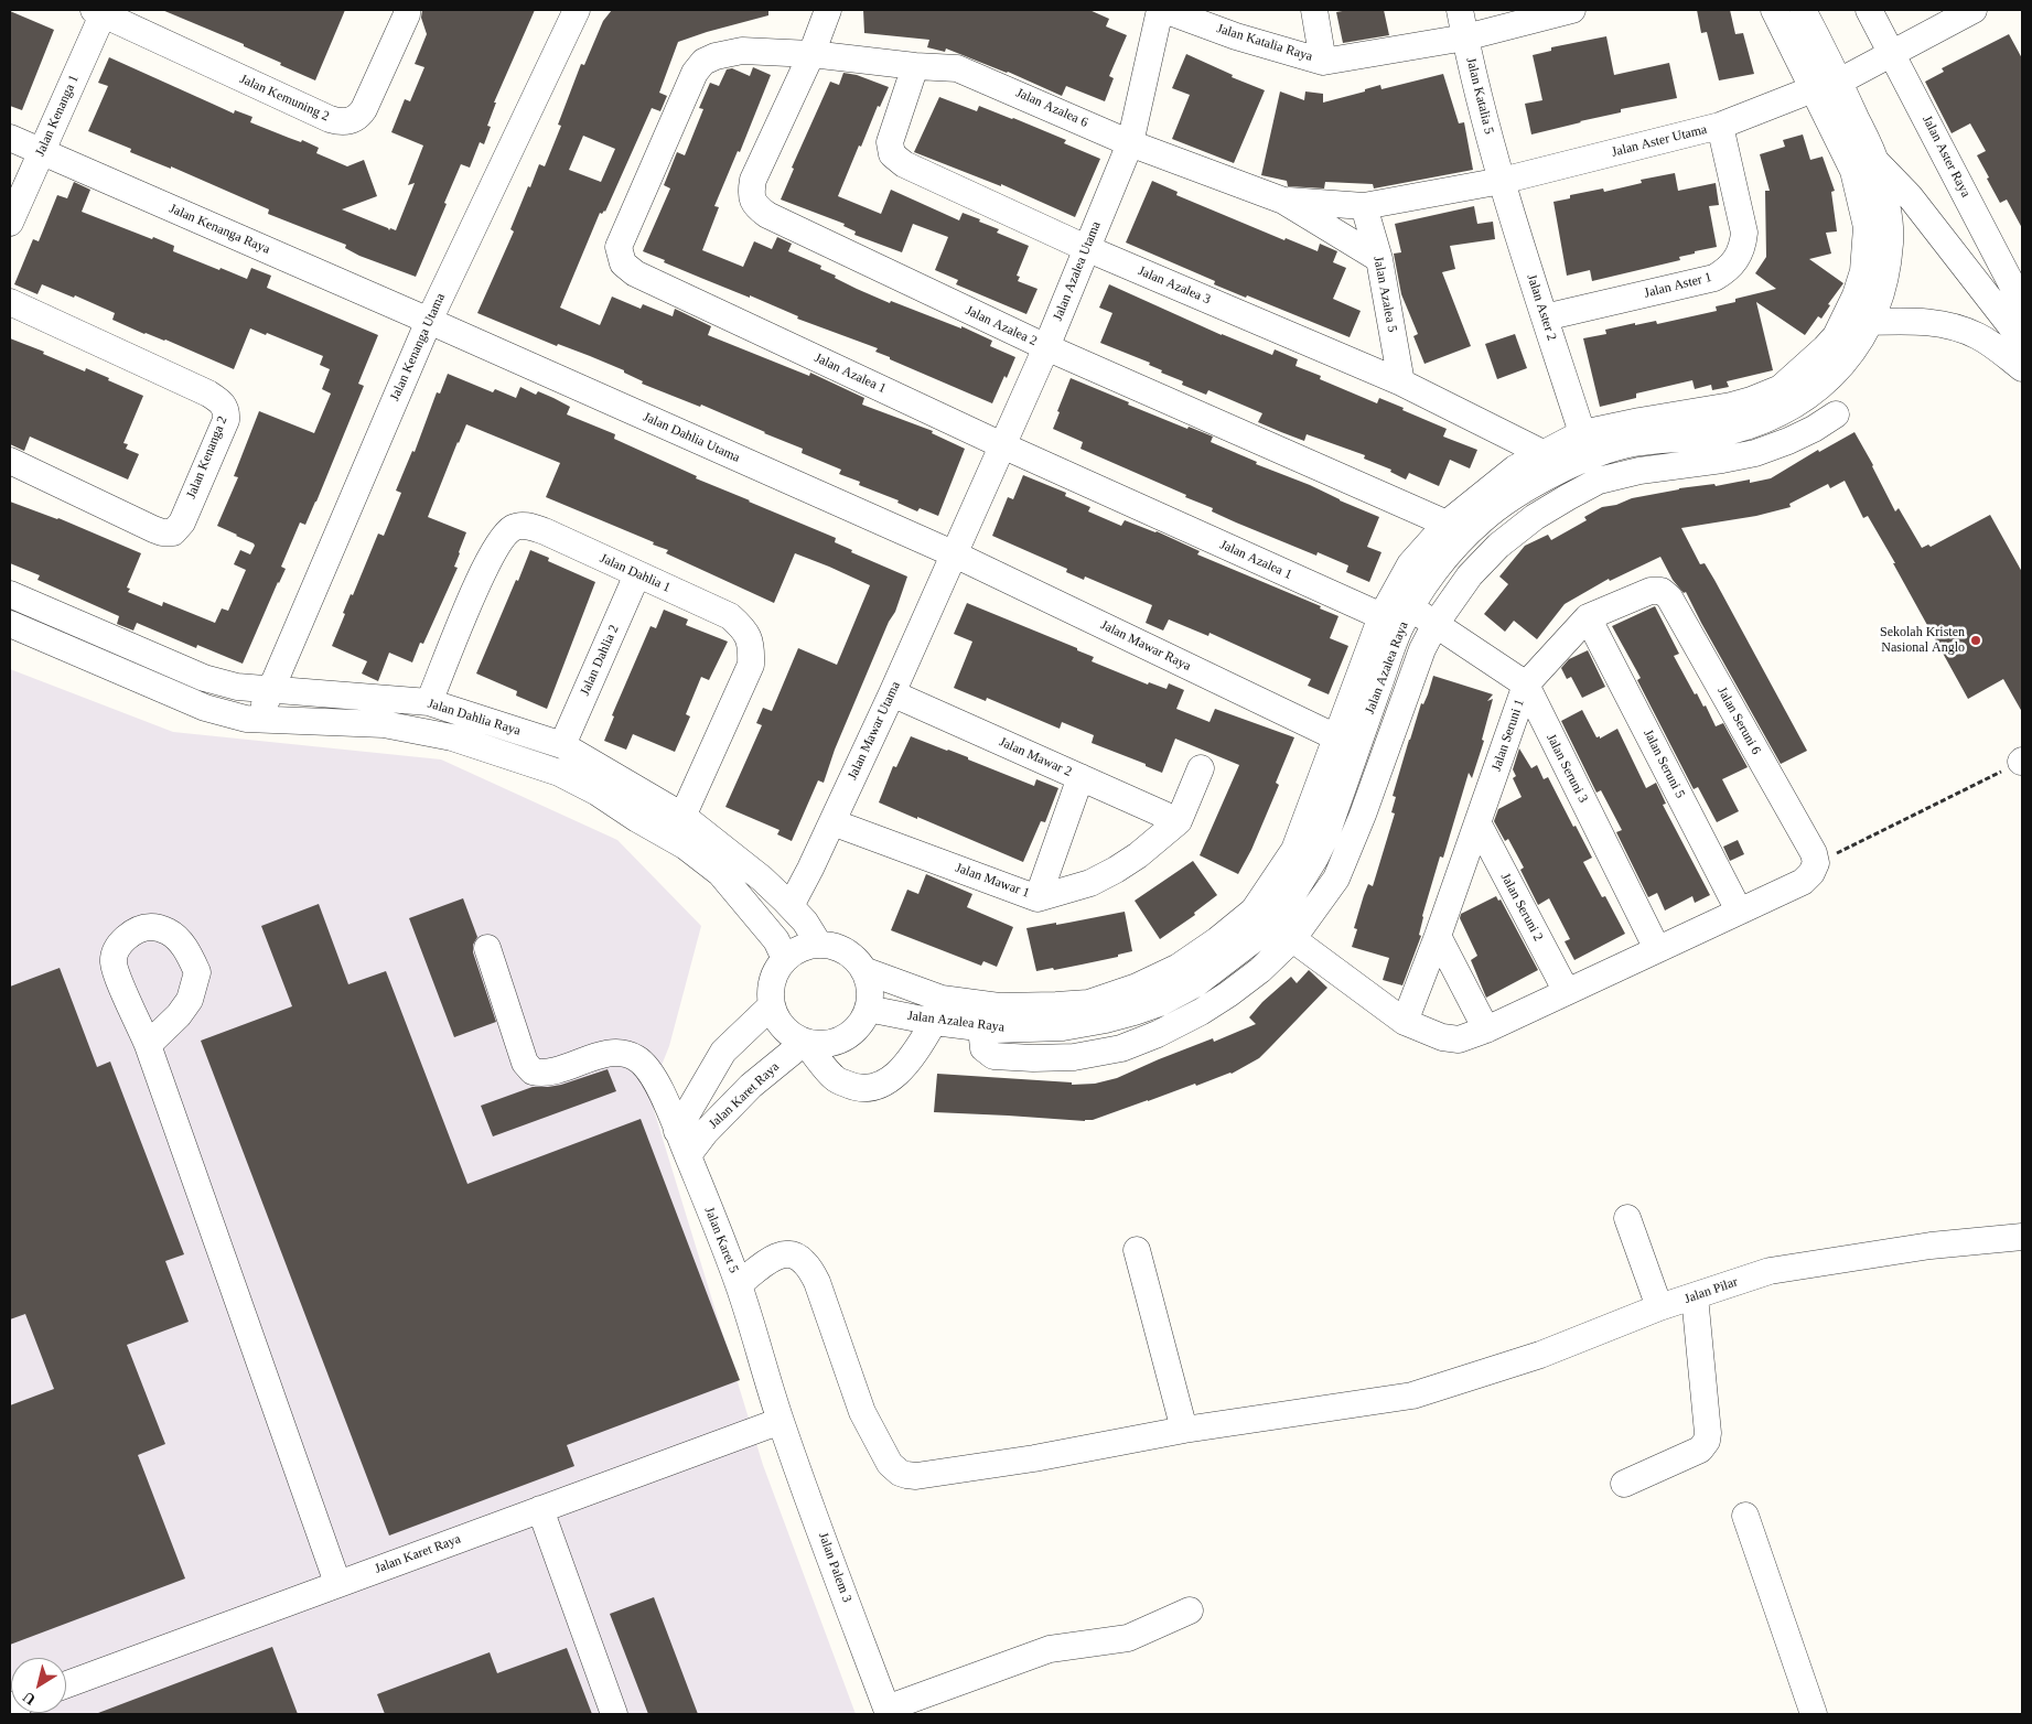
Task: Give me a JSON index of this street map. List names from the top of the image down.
{
  "streets": {
    "street": [
      "Jalan Katalia Raya",
      "Jalan Katalia 5",
      "Jalan Kemuning 2",
      "Jalan Azalea 6",
      "Jalan Kenanga 1",
      "Jalan Aster Utama",
      "Jalan Aster Raya",
      "Jalan Kenanga Raya",
      "Jalan Azalea Utama",
      "Jalan Azalea 3",
      "Jalan Aster 1",
      "Jalan Azalea 5",
      "Jalan Aster 2",
      "Jalan Azalea 2",
      "Jalan Kenanga Utama",
      "Jalan Azalea 1",
      "Jalan Dahlia Utama",
      "Jalan Kenanga 2",
      "Jalan Dahlia 1",
      "Jalan Mawar Raya",
      "Jalan Dahlia 2",
      "Jalan Azalea Raya",
      "Jalan Dahlia Raya",
      "Jalan Seruni 6",
      "Jalan Mawar Utama",
      "Jalan Seruni 1",
      "Jalan Mawar 2",
      "Jalan Seruni 5",
      "Jalan Seruni 3",
      "Jalan Mawar 1",
      "Jalan Seruni 2",
      "Jalan Karet Raya",
      "Jalan Karet 5",
      "Jalan Pilar",
      "Jalan Palem 3"
    ]
  },
  "crossings": [
    ["Jalan Katalia Raya", "Jalan Katalia 5"],
    ["Jalan Katalia Raya", "Jalan Azalea Utama"],
    ["Jalan Katalia 5", "Jalan Azalea 6"],
    ["Jalan Katalia 5", "Jalan Aster Utama"],
    ["Jalan Katalia 5", "Jalan Aster 2"],
    ["Jalan Kemuning 2", "Jalan Kenanga 1"],
    ["Jalan Azalea 6", "Jalan Aster Utama"],
    ["Jalan Azalea 6", "Jalan Azalea Utama"],
    ["Jalan Azalea 6", "Jalan Azalea 3"],
    ["Jalan Azalea 6", "Jalan Azalea 5"],
    ["Jalan Azalea 6", "Jalan Aster 2"],
    ["Jalan Azalea 6", "Jalan Azalea 2"],
    ["Jalan Azalea 6", "Jalan Azalea 1"],
    ["Jalan Kenanga 1", "Jalan Kenanga Raya"],
    ["Jalan Aster Utama", "Jalan Aster Raya"],
    ["Jalan Aster Utama", "Jalan Aster 1"],
    ["Jalan Aster Utama", "Jalan Aster 2"],
    ["Jalan Aster Utama", "Jalan Azalea Raya"],
    ["Jalan Kenanga Raya", "Jalan Kenanga Utama"],
    ["Jalan Kenanga Raya", "Jalan Dahlia Utama"],
    ["Jalan Azalea Utama", "Jalan Azalea 3"],
    ["Jalan Azalea Utama", "Jalan Azalea 2"],
    ["Jalan Azalea Utama", "Jalan Azalea 1"],
    ["Jalan Azalea Utama", "Jalan Dahlia Utama"],
    ["Jalan Azalea Utama", "Jalan Mawar Raya"],
    ["Jalan Azalea Utama", "Jalan Mawar Utama"],
    ["Jalan Azalea 3", "Jalan Azalea 5"],
    ["Jalan Azalea 3", "Jalan Azalea Raya"],
    ["Jalan Aster 1", "Jalan Aster 2"],
    ["Jalan Aster 2", "Jalan Azalea Raya"],
    ["Jalan Azalea 2", "Jalan Azalea 1"],
    ["Jalan Azalea 2", "Jalan Azalea Raya"],
    ["Jalan Kenanga Utama", "Jalan Dahlia Utama"],
    ["Jalan Kenanga Utama", "Jalan Dahlia Raya"],
    ["Jalan Azalea 1", "Jalan Azalea Raya"],
    ["Jalan Dahlia Utama", "Jalan Mawar Raya"],
    ["Jalan Dahlia Utama", "Jalan Mawar Utama"],
    ["Jalan Dahlia 1", "Jalan Dahlia 2"],
    ["Jalan Dahlia 1", "Jalan Dahlia Raya"],
    ["Jalan Mawar Raya", "Jalan Azalea Raya"],
    ["Jalan Mawar Raya", "Jalan Mawar Utama"],
    ["Jalan Dahlia 2", "Jalan Dahlia Raya"],
    ["Jalan Azalea Raya", "Jalan Dahlia Raya"],
    ["Jalan Azalea Raya", "Jalan Seruni 3"],
    ["Jalan Azalea Raya", "Jalan Karet Raya"],
    ["Jalan Dahlia Raya", "Jalan Mawar Utama"],
    ["Jalan Dahlia Raya", "Jalan Karet Raya"],
    ["Jalan Seruni 6", "Jalan Seruni 1"],
    ["Jalan Mawar Utama", "Jalan Mawar 2"],
    ["Jalan Mawar Utama", "Jalan Mawar 1"],
    ["Jalan Seruni 1", "Jalan Seruni 5"],
    ["Jalan Seruni 1", "Jalan Seruni 3"],
    ["Jalan Seruni 1", "Jalan Seruni 2"],
    ["Jalan Mawar 2", "Jalan Mawar 1"],
    ["Jalan Karet Raya", "Jalan Karet 5"],
    ["Jalan Karet Raya", "Jalan Palem 3"],
    ["Jalan Karet 5", "Jalan Pilar"],
    ["Jalan Karet 5", "Jalan Palem 3"]
  ],
  "places": ["Sekolah Kristen Nasional Anglo"],
  "north": "bottom left"
}
